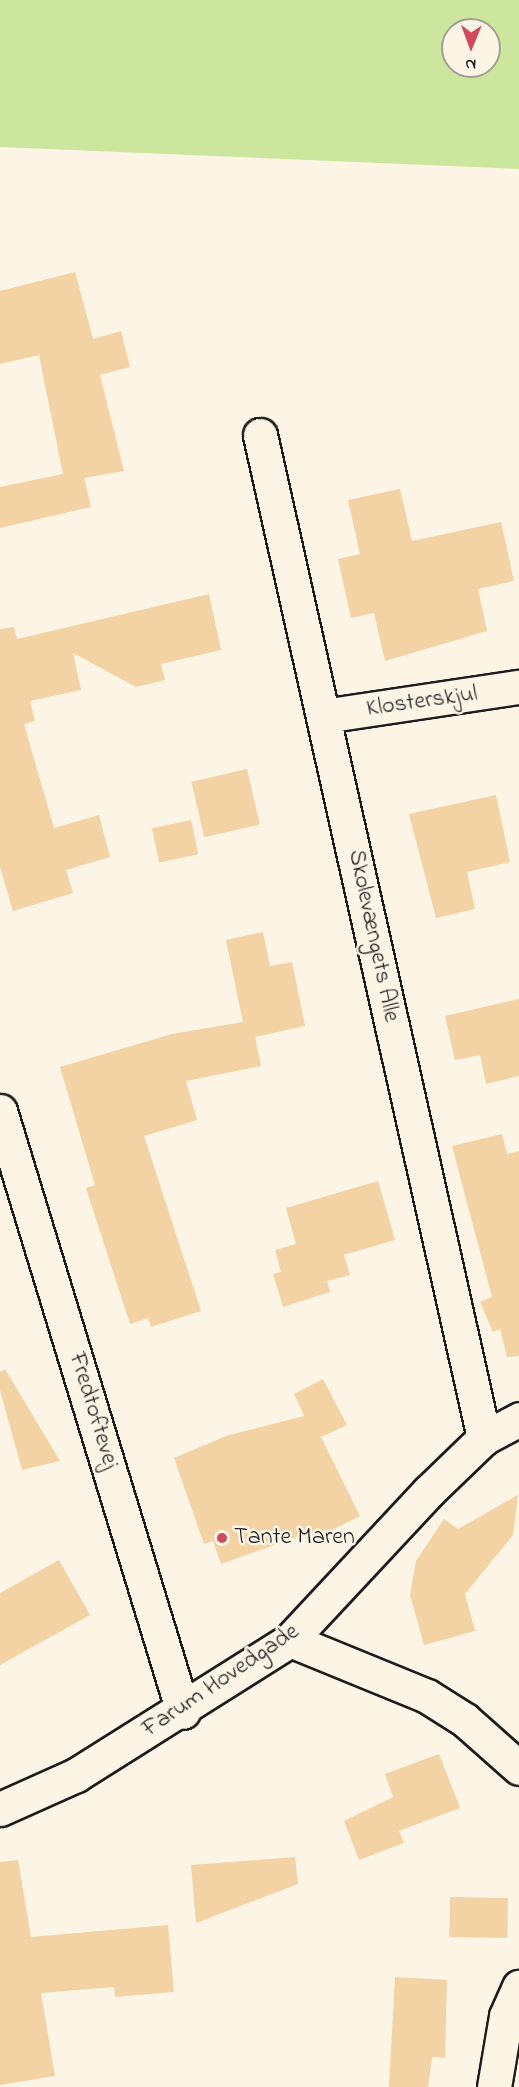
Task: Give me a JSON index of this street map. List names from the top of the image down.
{
  "streets": {
    "street": [
      "Klosterskjul",
      "Skolevængets Alle",
      "Fredtoftevej",
      "Farum Hovedgade"
    ]
  },
  "crossings": [
    ["Klosterskjul", "Skolevængets Alle"],
    ["Skolevængets Alle", "Farum Hovedgade"],
    ["Fredtoftevej", "Farum Hovedgade"]
  ],
  "places": ["Tante Maren"],
  "north": "bottom"
}
